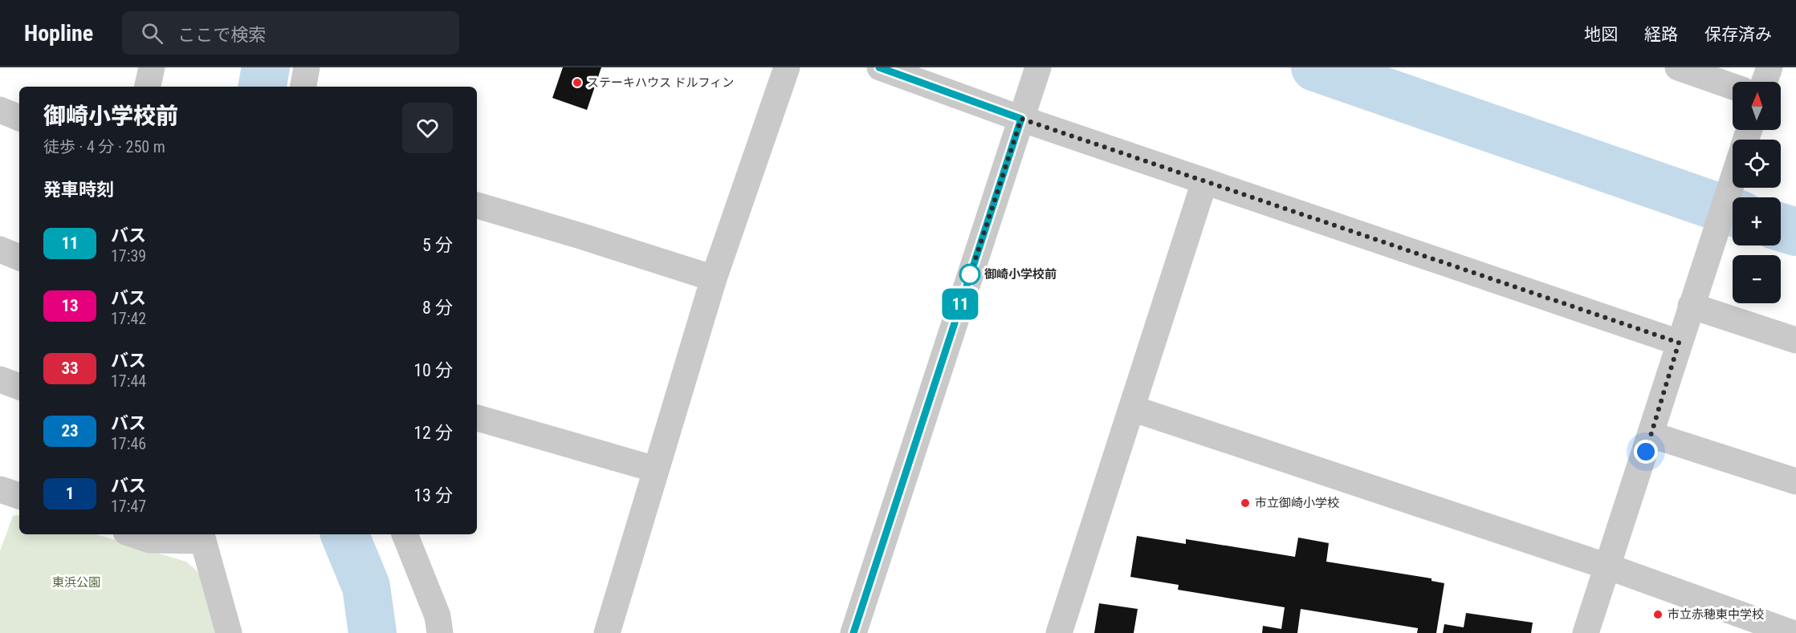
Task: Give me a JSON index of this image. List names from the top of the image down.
{
  "parks": ["東浜公園"],
  "places": [
    "ステーキハウス ドルフィン",
    "御崎小学校前",
    "市立御崎小学校",
    "市立赤穂東中学校"
  ],
  "lines": ["bus line 11"],
  "north": "top",
  "page": {
    "header": "Hopline",
    "search": "ここで検索",
    "nav": ["地図", "経路", "保存済み"],
    "on_map": "11",
    "map_buttons": ["+", "−"],
    "heading": [
      ["御崎小学校前", "徒歩 · 4 分 · 250 m"],
      "発車時刻"
    ],
    "list": [
      {
        "mark": "11",
        "name": "バス",
        "note": "17:39",
        "value": "5 分"
      },
      {
        "mark": "13",
        "name": "バス",
        "note": "17:42",
        "value": "8 分"
      },
      {
        "mark": "33",
        "name": "バス",
        "note": "17:44",
        "value": "10 分"
      },
      {
        "mark": "23",
        "name": "バス",
        "note": "17:46",
        "value": "12 分"
      },
      {
        "mark": "1",
        "name": "バス",
        "note": "17:47",
        "value": "13 分"
      }
    ]
  }
}
